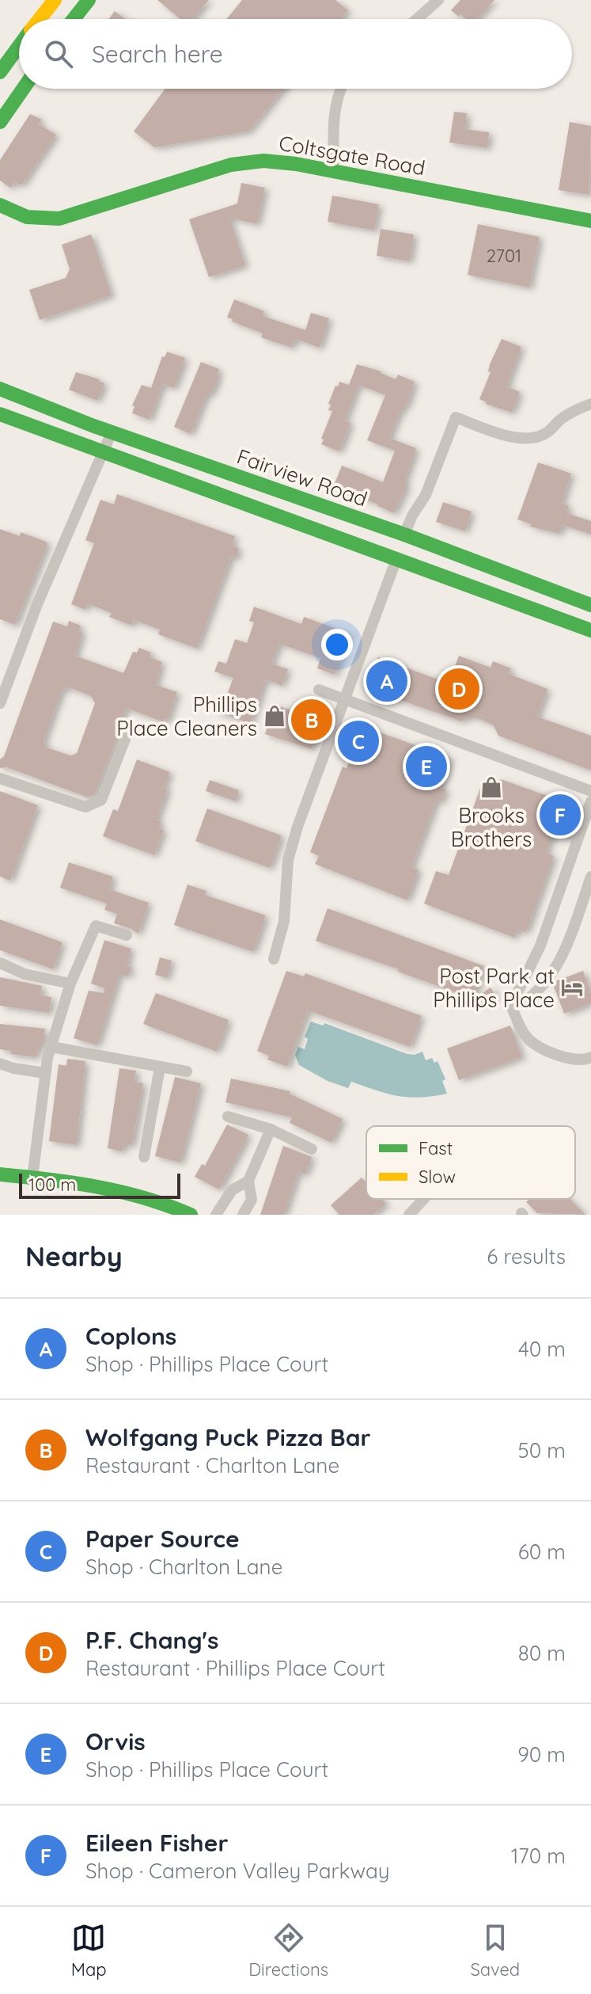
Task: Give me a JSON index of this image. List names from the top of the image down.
{
  "streets": {
    "main road": ["Coltsgate Road", "Fairview Road"]
  },
  "places": {
    "shop": ["Phillips Place Cleaners", "Brooks Brothers"],
    "hotel": ["Post Park at Phillips Place"]
  },
  "house_numbers": ["2701"],
  "legend": ["Fast", "Slow"],
  "scale_bar": "100 m",
  "page": {
    "search": "Search here",
    "pins": [
      "A",
      "D",
      "B",
      "C",
      "E",
      "F"
    ],
    "scale": "100 m",
    "heading": ["Nearby", "6 results"],
    "list": [
      {
        "mark": "A",
        "name": "Coplons",
        "note": "Shop · Phillips Place Court",
        "value": "40 m"
      },
      {
        "mark": "B",
        "name": "Wolfgang Puck Pizza Bar",
        "note": "Restaurant · Charlton Lane",
        "value": "50 m"
      },
      {
        "mark": "C",
        "name": "Paper Source",
        "note": "Shop · Charlton Lane",
        "value": "60 m"
      },
      {
        "mark": "D",
        "name": "P.F. Chang's",
        "note": "Restaurant · Phillips Place Court",
        "value": "80 m"
      },
      {
        "mark": "E",
        "name": "Orvis",
        "note": "Shop · Phillips Place Court",
        "value": "90 m"
      },
      {
        "mark": "F",
        "name": "Eileen Fisher",
        "note": "Shop · Cameron Valley Parkway",
        "value": "170 m"
      }
    ],
    "nav": ["Map", "Directions", "Saved"]
  }
}
